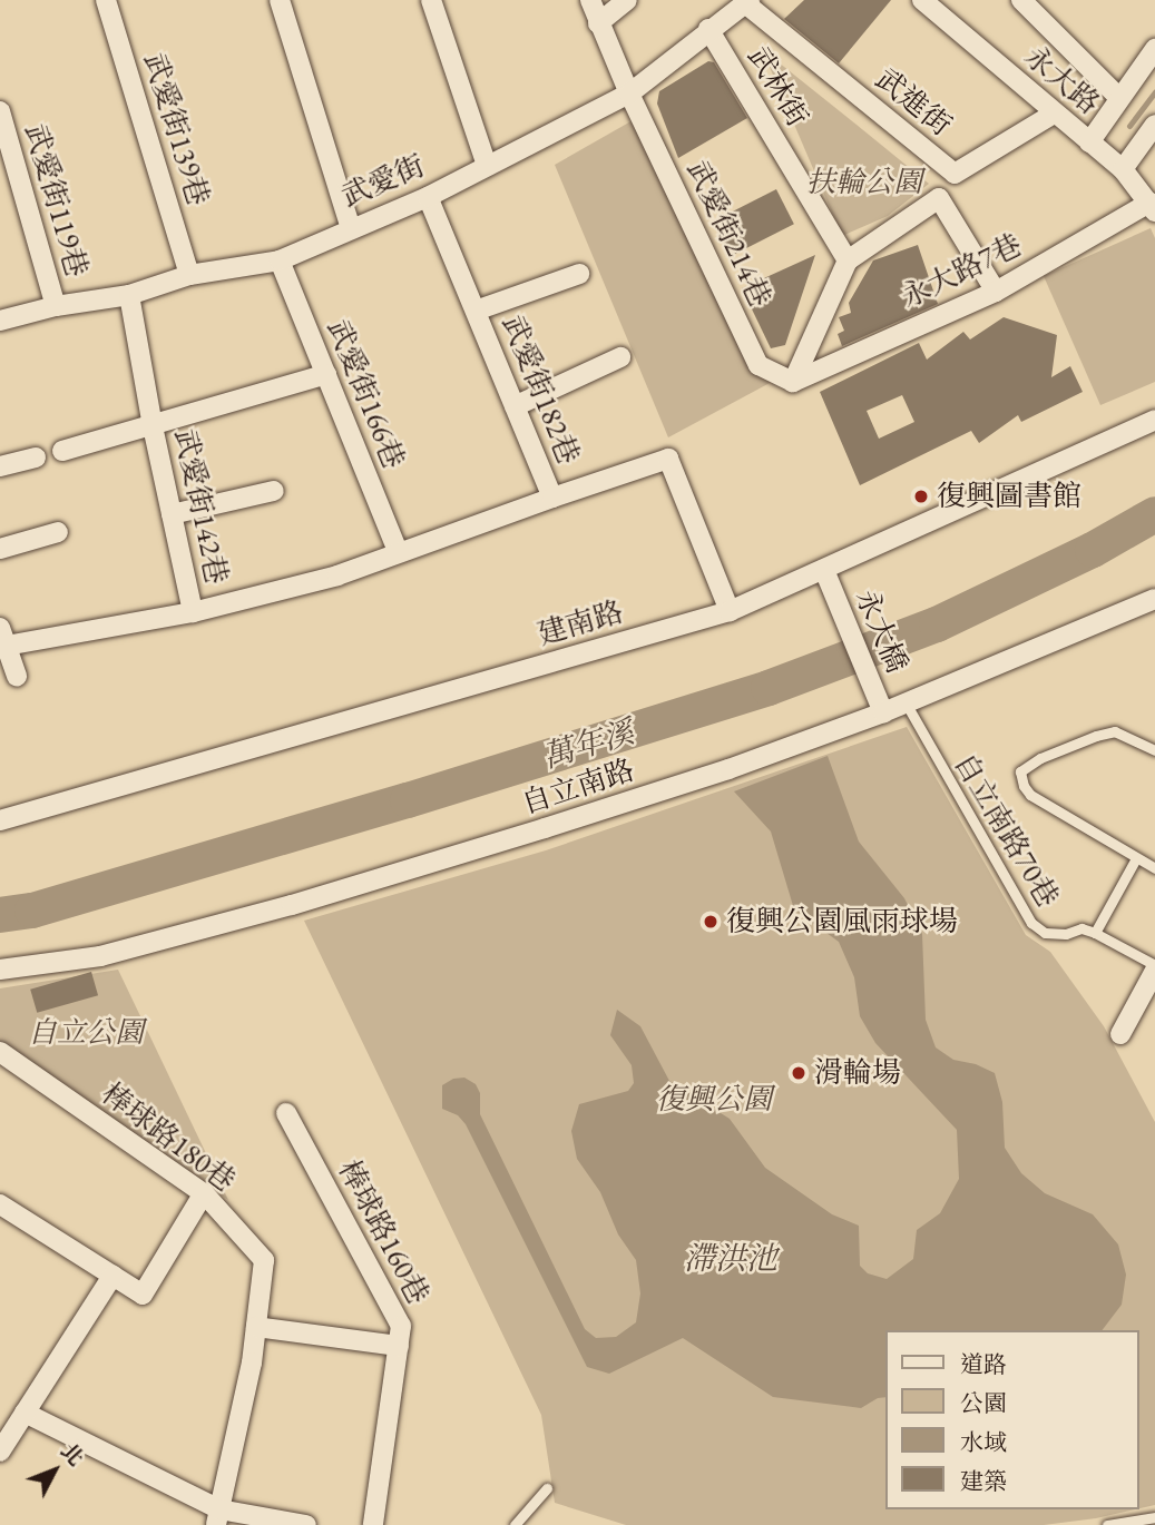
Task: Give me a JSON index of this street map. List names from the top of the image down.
{
  "streets": {
    "street": [
      "永大路",
      "武林街",
      "武進街",
      "武愛街139巷",
      "武愛街",
      "武愛街119巷",
      "武愛街214巷",
      "永大路7巷",
      "武愛街182巷",
      "武愛街166巷",
      "武愛街142巷",
      "建南路",
      "永大橋",
      "自立南路",
      "棒球路180巷",
      "棒球路160巷"
    ],
    "lane": ["自立南路70巷"]
  },
  "crossings": [
    ["永大路", "武進街"],
    ["永大路", "永大路7巷"],
    ["武林街", "武愛街"],
    ["武進街", "武愛街"],
    ["武愛街139巷", "武愛街"],
    ["武愛街", "武愛街119巷"],
    ["武愛街", "武愛街214巷"],
    ["武愛街", "武愛街182巷"],
    ["武愛街", "武愛街166巷"],
    ["武愛街", "武愛街142巷"],
    ["武愛街214巷", "永大路7巷"],
    ["武愛街182巷", "武愛街166巷"],
    ["武愛街182巷", "武愛街142巷"],
    ["武愛街166巷", "武愛街142巷"],
    ["建南路", "永大橋"],
    ["永大橋", "自立南路"],
    ["自立南路", "自立南路70巷"]
  ],
  "water": ["萬年溪", "滯洪池"],
  "parks": ["扶輪公園", "自立公園", "復興公園"],
  "places": ["復興圖書館", "復興公園風雨球場", "滑輪場"],
  "legend": [
    "道路",
    "公園",
    "水域",
    "建築"
  ],
  "north": "top right"
}
